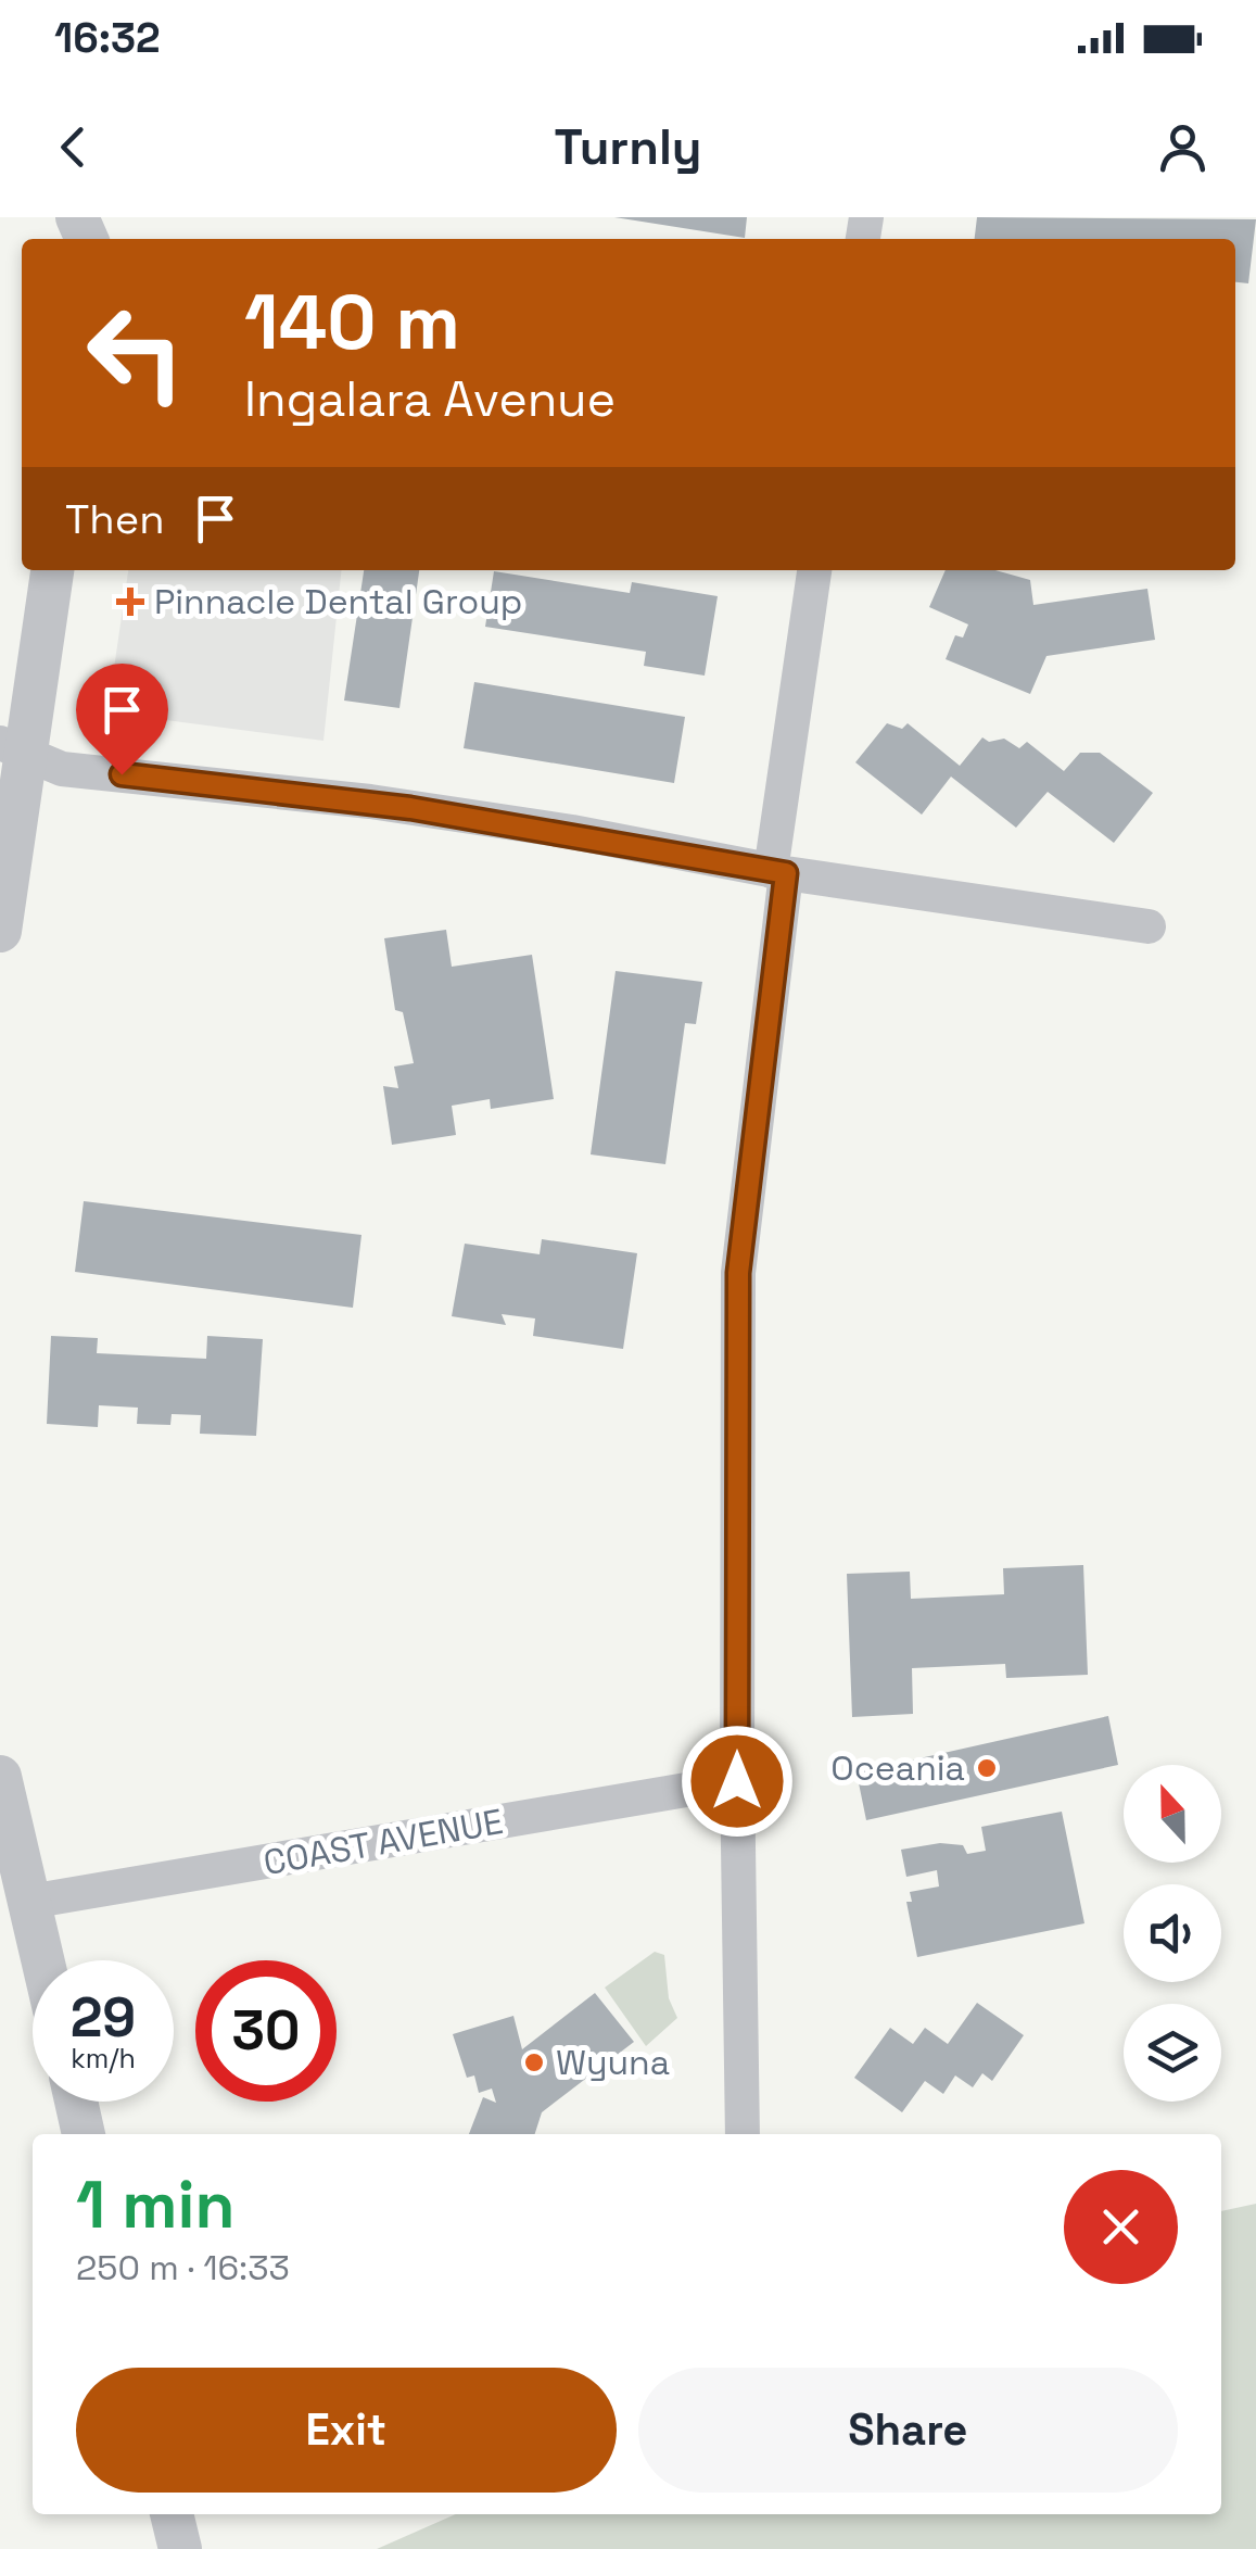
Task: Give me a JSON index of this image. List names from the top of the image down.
{
  "streets": {
    "street": ["COAST AVENUE"]
  },
  "places": {
    "health": ["Pinnacle Dental Group"],
    "other": ["Oceania", "Wyuna"]
  },
  "north": "top",
  "page": {
    "status": "16:32",
    "header": "Turnly",
    "turn": ["140 m", "Ingalara Avenue"],
    "then": "Then",
    "speed": "29 km/h",
    "limit": "30",
    "heading": ["1 min", "250 m · 16:33"],
    "buttons": ["Exit", "Share"]
  }
}
